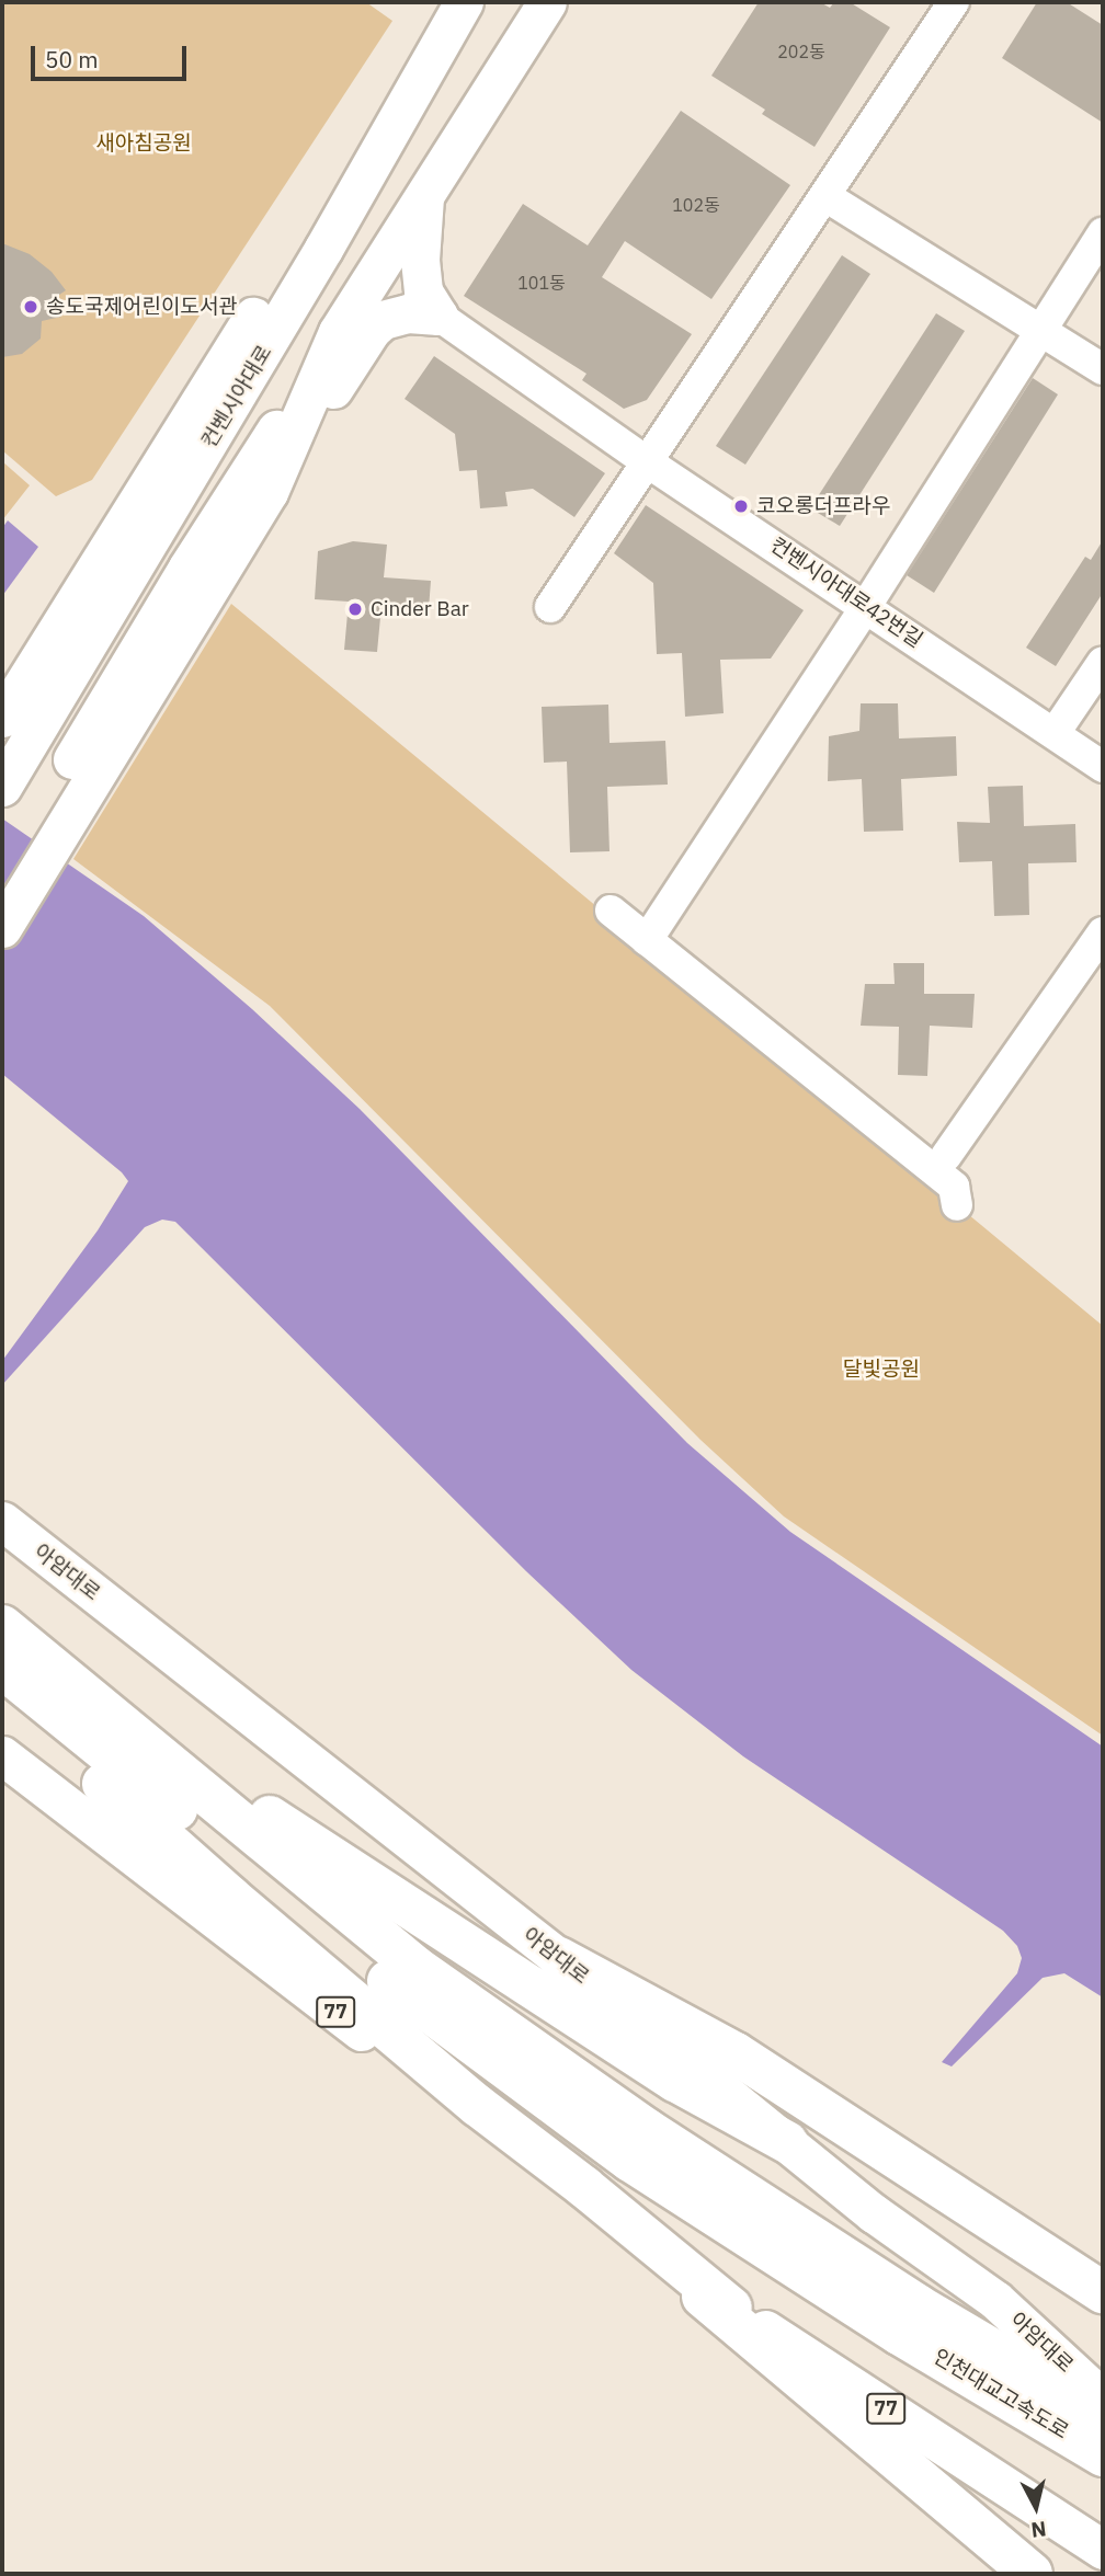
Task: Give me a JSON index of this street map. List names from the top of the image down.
{
  "streets": {
    "highway": ["인천대교고속도로"],
    "main road": ["컨벤시아대로", "아암대로", "77"],
    "street": ["컨벤시아대로42번길"]
  },
  "parks": ["새아침공원", "달빛공원"],
  "places": ["송도국제어린이도서관", "코오롱더프라우", "Cinder Bar"],
  "house_numbers": ["202동", "102동", "101동"],
  "scale_bar": "50 m",
  "north": "bottom"
}
